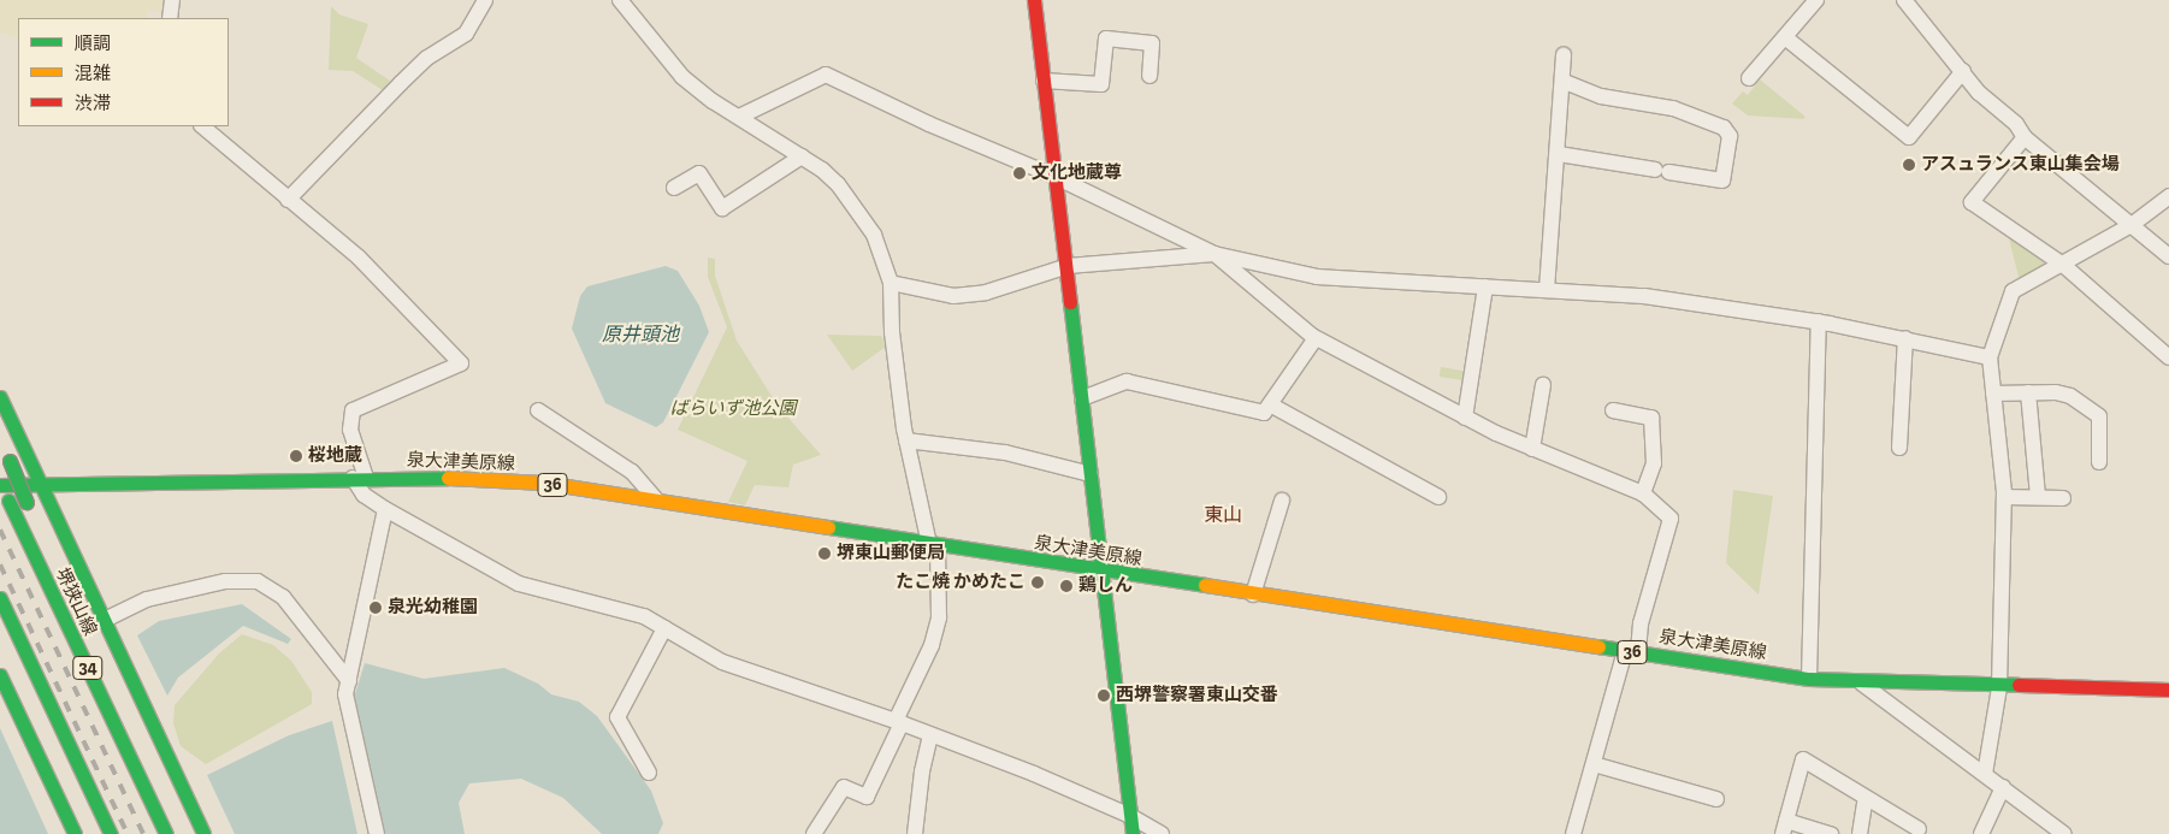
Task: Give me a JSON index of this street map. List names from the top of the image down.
{
  "streets": {
    "main road": [
      "泉大津美原線",
      "36",
      "堺狭山線",
      "34"
    ]
  },
  "crossings": [
    ["泉大津美原線", "堺狭山線"]
  ],
  "districts": ["東山"],
  "water": ["原井頭池"],
  "parks": ["ばらいず池公園"],
  "places": [
    "アスュランス東山集会場",
    "文化地蔵尊",
    "桜地蔵",
    "堺東山郵便局",
    "たこ焼 かめたこ",
    "鶏しん",
    "泉光幼稚園",
    "西堺警察署東山交番"
  ],
  "legend": ["順調", "混雑", "渋滞"]
}
